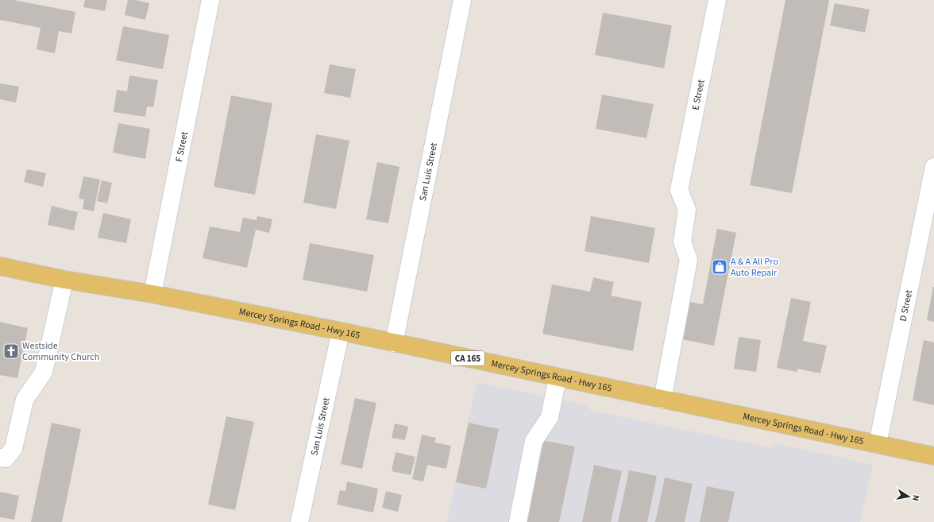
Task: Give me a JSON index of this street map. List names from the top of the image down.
{
  "streets": {
    "main road": ["Mercey Springs Road - Hwy 165", "CA 165"],
    "street": [
      "E Street",
      "F Street",
      "San Luis Street",
      "D Street"
    ]
  },
  "crossings": [
    ["E Street", "Mercey Springs Road - Hwy 165"],
    ["F Street", "Mercey Springs Road - Hwy 165"],
    ["San Luis Street", "Mercey Springs Road - Hwy 165"],
    ["D Street", "Mercey Springs Road - Hwy 165"]
  ],
  "places": {
    "shop": ["A & A All Pro Auto Repair"],
    "church": ["Westside Community Church"]
  },
  "north": "right"
}
